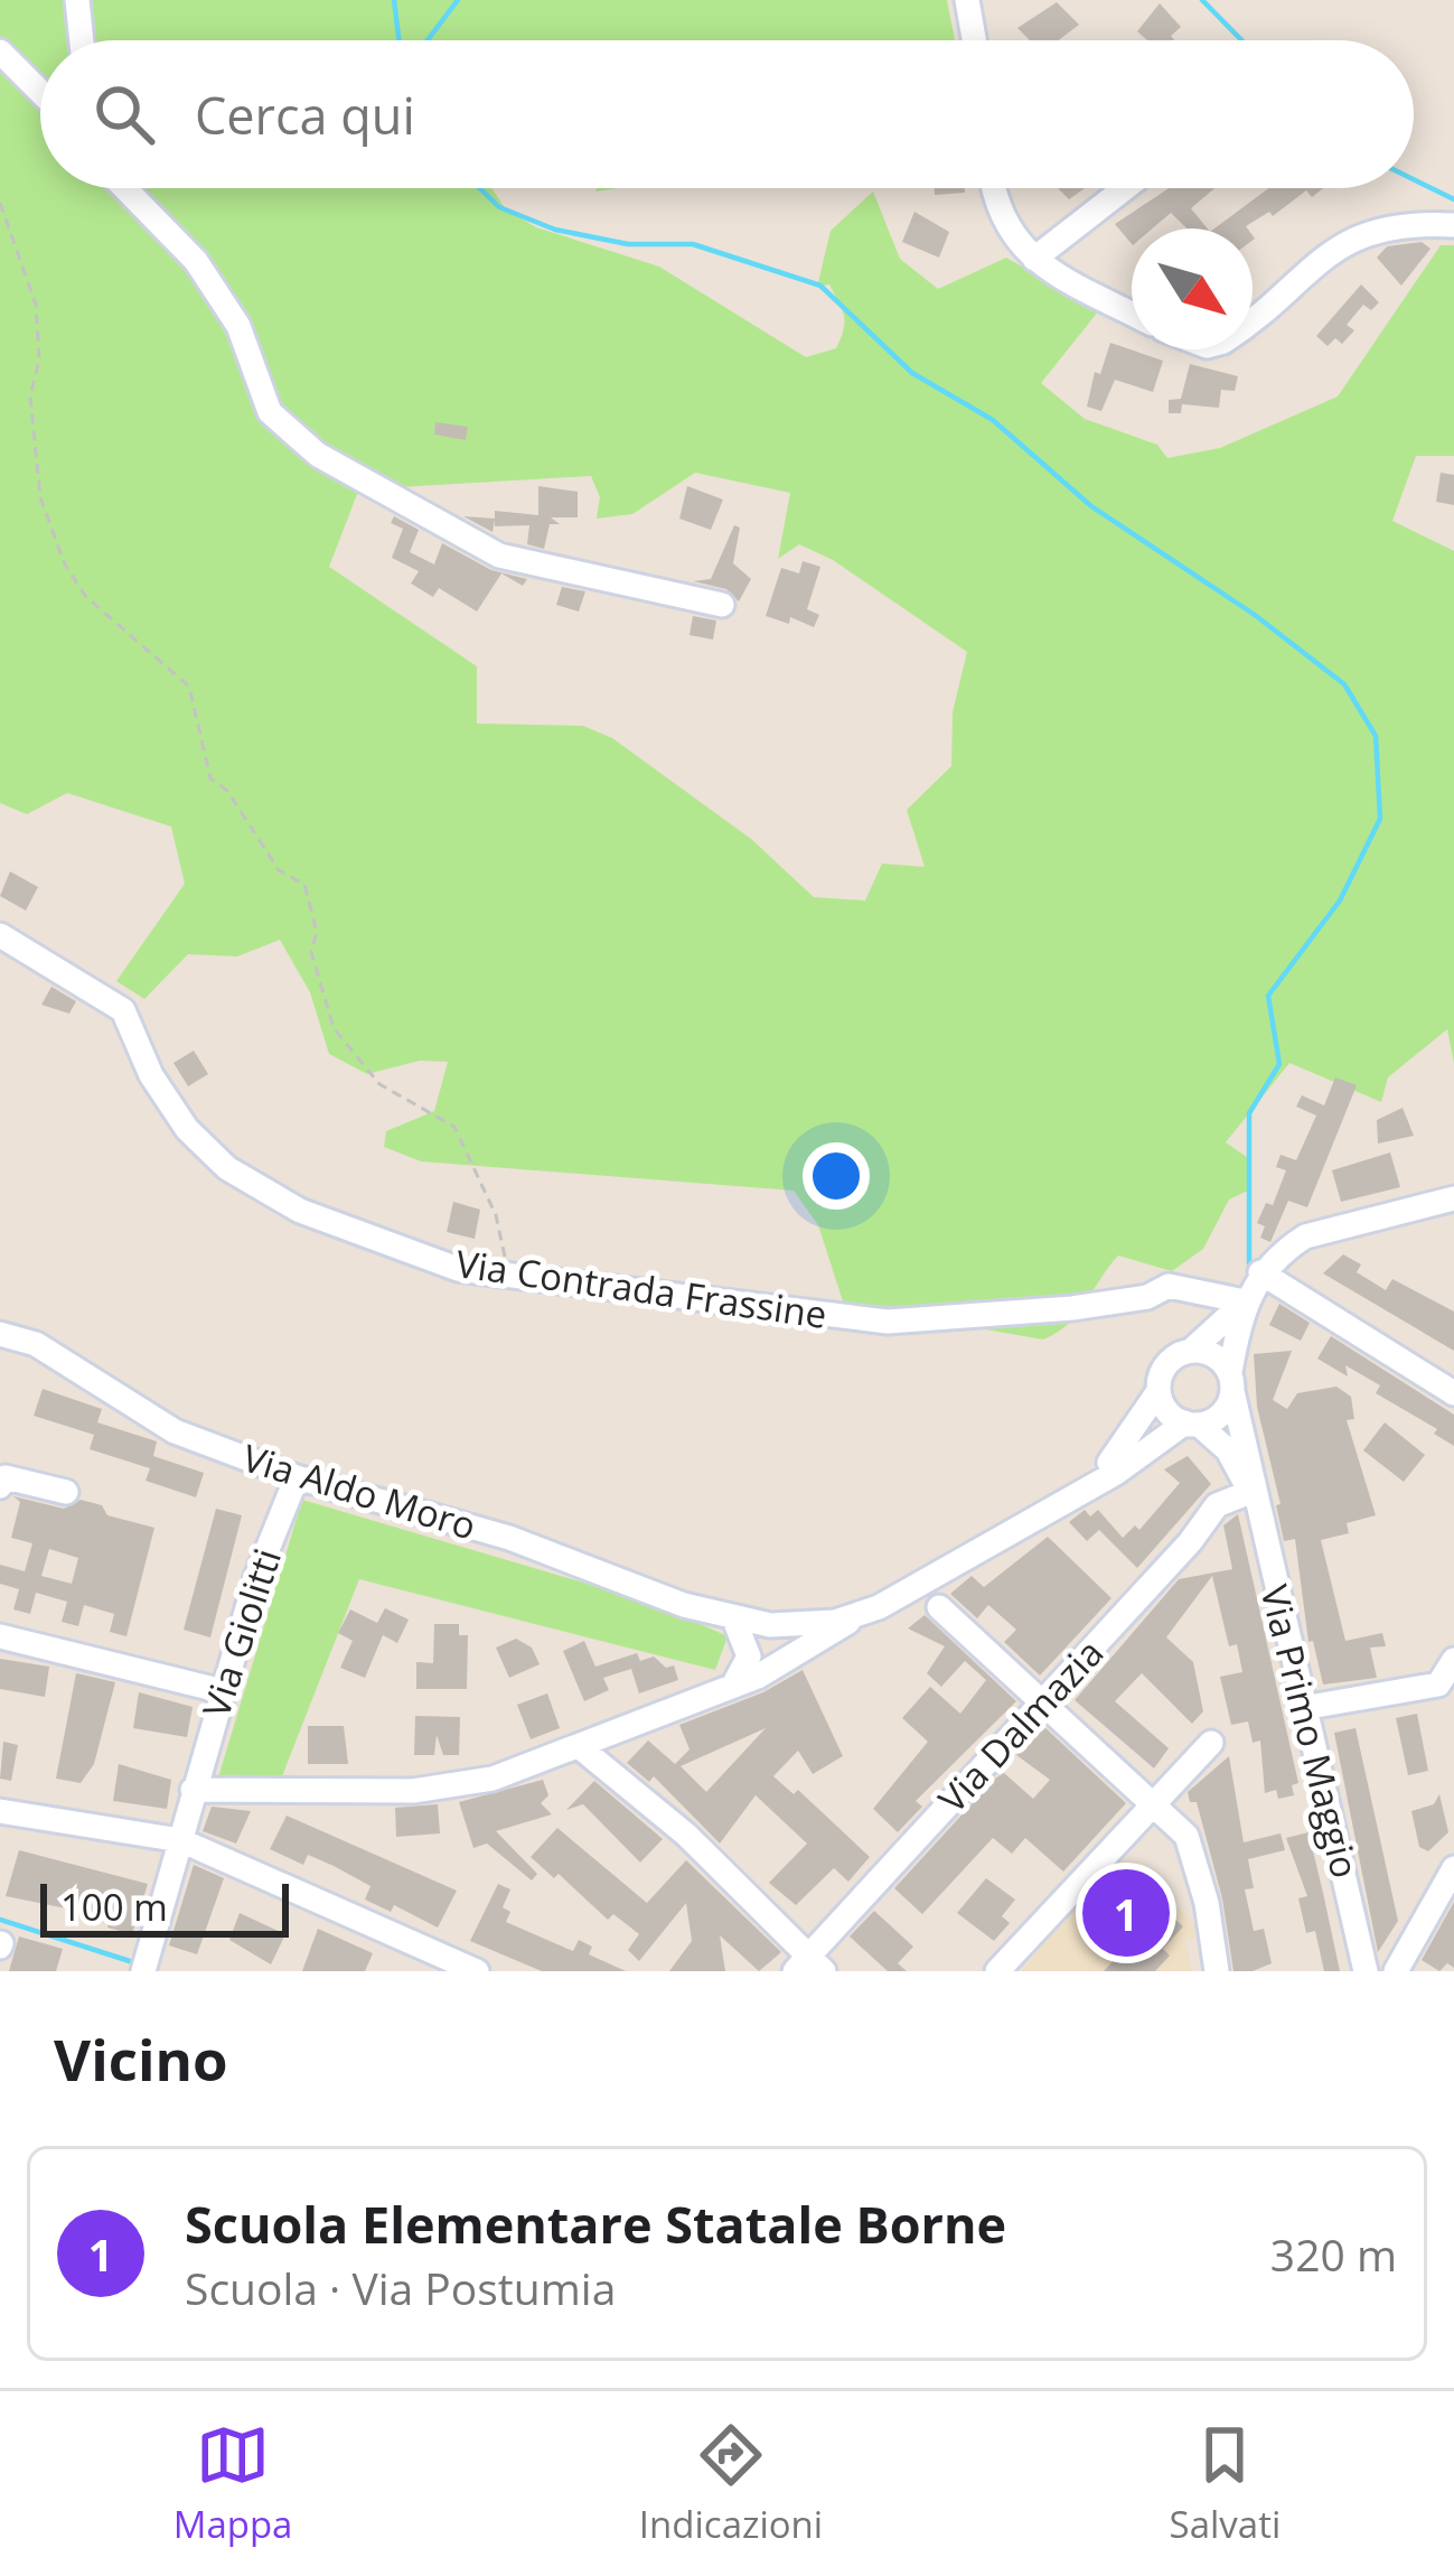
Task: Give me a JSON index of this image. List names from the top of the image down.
{
  "streets": {
    "street": [
      "Via Contrada Frassine",
      "Via Aldo Moro",
      "Via Giolitti",
      "Via Dalmazia",
      "Via Primo Maggio"
    ]
  },
  "crossings": [
    ["Via Aldo Moro", "Via Giolitti"]
  ],
  "scale_bar": "100 m",
  "north": "bottom right",
  "page": {
    "search": "Cerca qui",
    "pins": "1",
    "scale": "100 m",
    "heading": "Vicino",
    "list": [
      {
        "mark": "1",
        "name": "Scuola Elementare Statale Borne",
        "note": "Scuola · Via Postumia",
        "value": "320 m"
      }
    ],
    "nav": ["Mappa", "Indicazioni", "Salvati"]
  }
}
